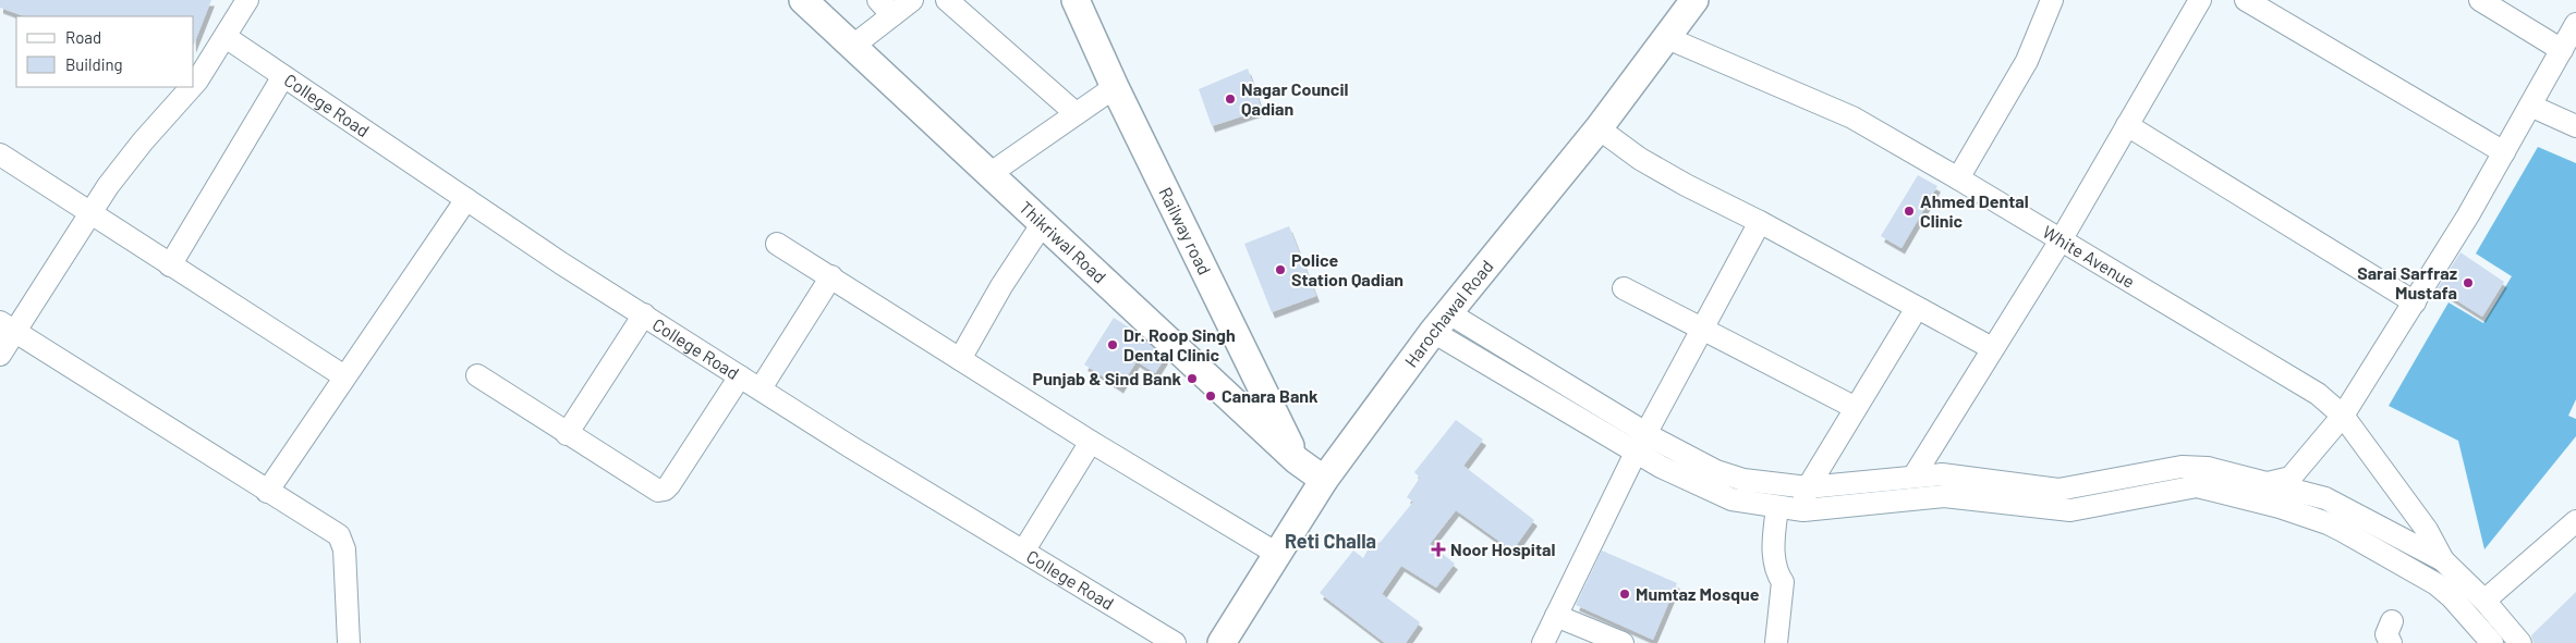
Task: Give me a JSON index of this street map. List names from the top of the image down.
{
  "streets": {
    "main road": ["Railway road", "Thikriwal Road", "Harochawal Road"],
    "street": ["College Road", "White Avenue"]
  },
  "crossings": [
    ["Railway road", "Thikriwal Road"],
    ["Thikriwal Road", "Harochawal Road"],
    ["White Avenue", "Harochawal Road"]
  ],
  "districts": ["Reti Challa"],
  "places": {
    "other": [
      "Nagar Council Qadian",
      "Ahmed Dental Clinic",
      "Police Station Qadian",
      "Sarai Sarfraz Mustafa",
      "Dr. Roop Singh Dental Clinic",
      "Punjab & Sind Bank",
      "Canara Bank",
      "Mumtaz Mosque"
    ],
    "health": ["Noor Hospital"]
  },
  "legend": ["Road", "Building"]
}
